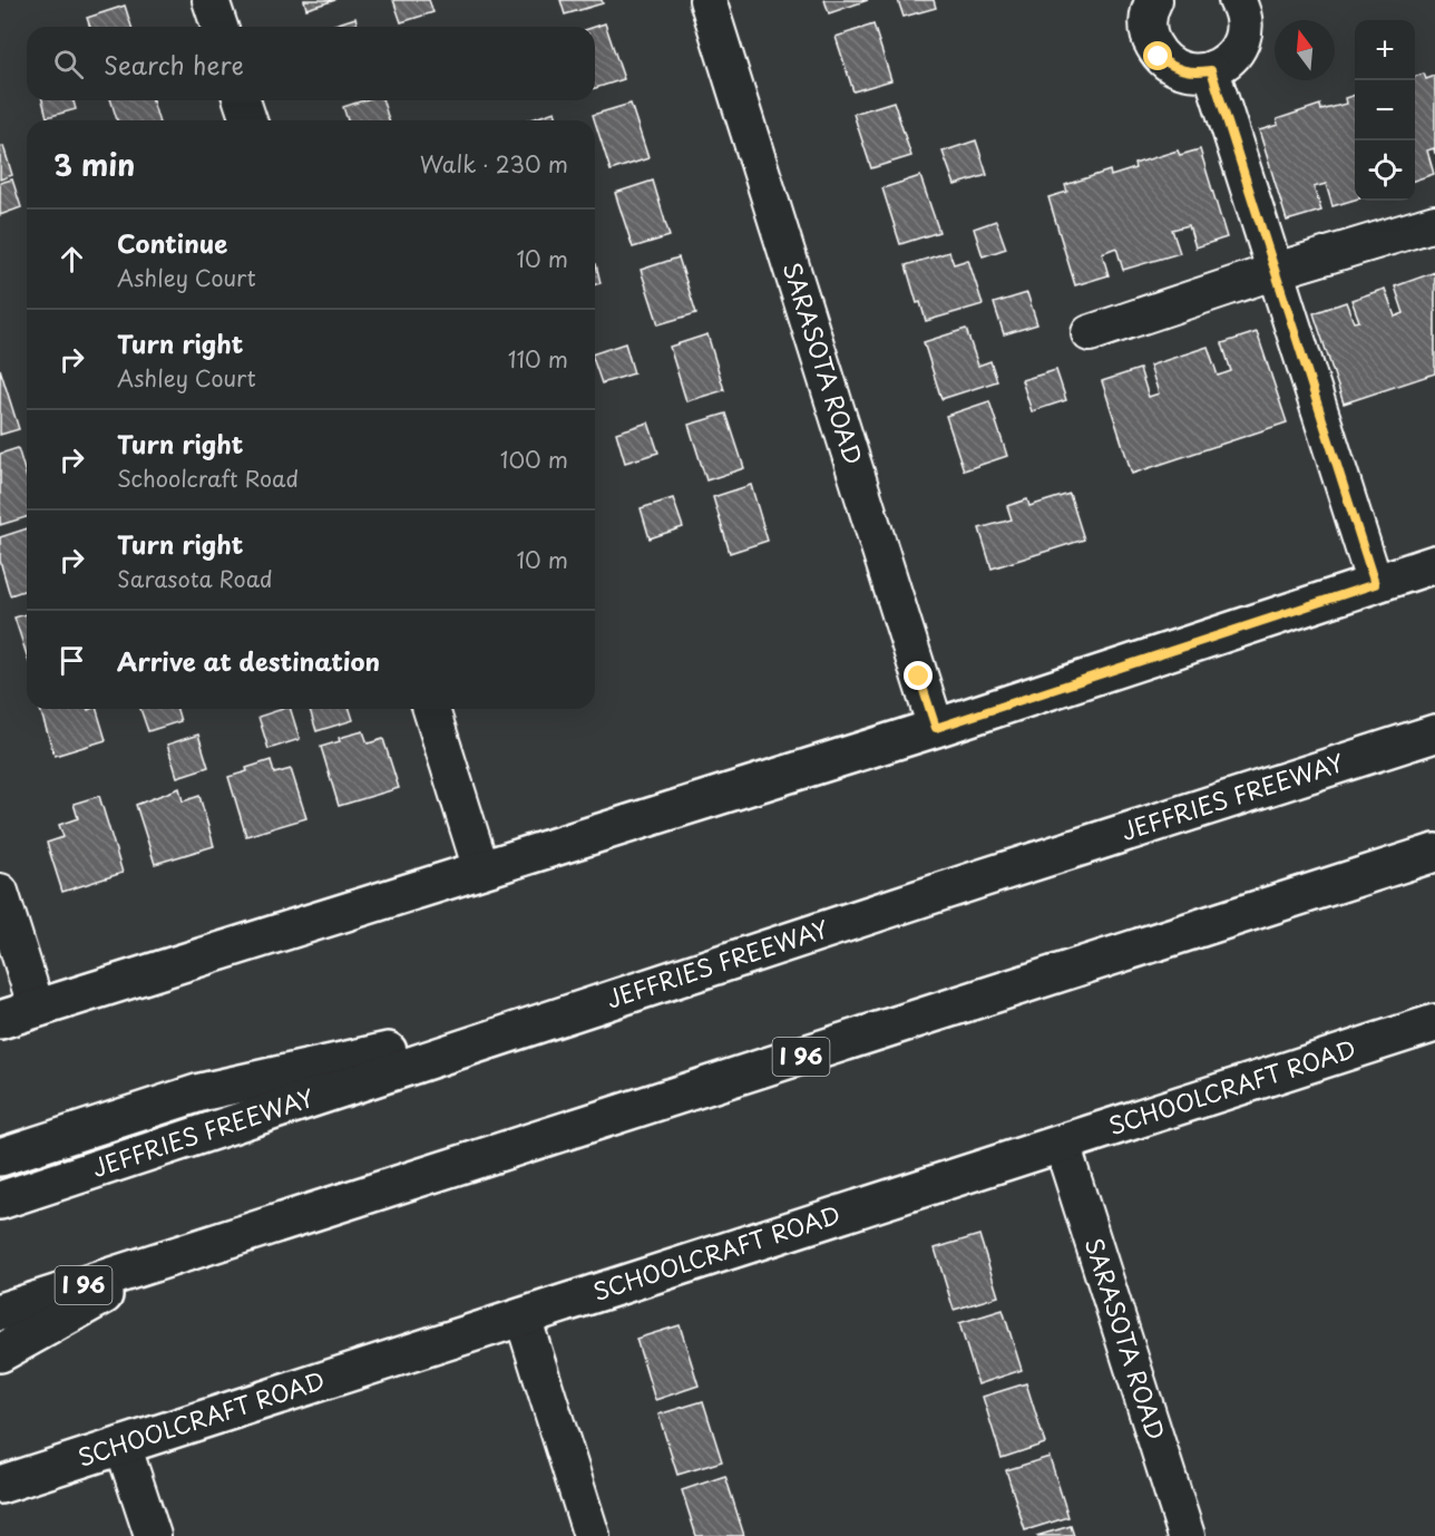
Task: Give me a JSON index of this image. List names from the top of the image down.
{
  "streets": {
    "main road": ["JEFFRIES FREEWAY", "I 96", "SCHOOLCRAFT ROAD"],
    "street": ["SARASOTA ROAD"]
  },
  "crossings": [
    ["SARASOTA ROAD", "SCHOOLCRAFT ROAD"]
  ],
  "north": "top",
  "page": {
    "map_buttons": ["+", "−"],
    "search": "Search here",
    "heading": ["3 min", "Walk · 230 m"],
    "list": [
      ["Continue", "Ashley Court", "10 m"],
      ["Turn right", "Ashley Court", "110 m"],
      ["Turn right", "Schoolcraft Road", "100 m"],
      ["Turn right", "Sarasota Road", "10 m"],
      "Arrive at destination"
    ]
  }
}
